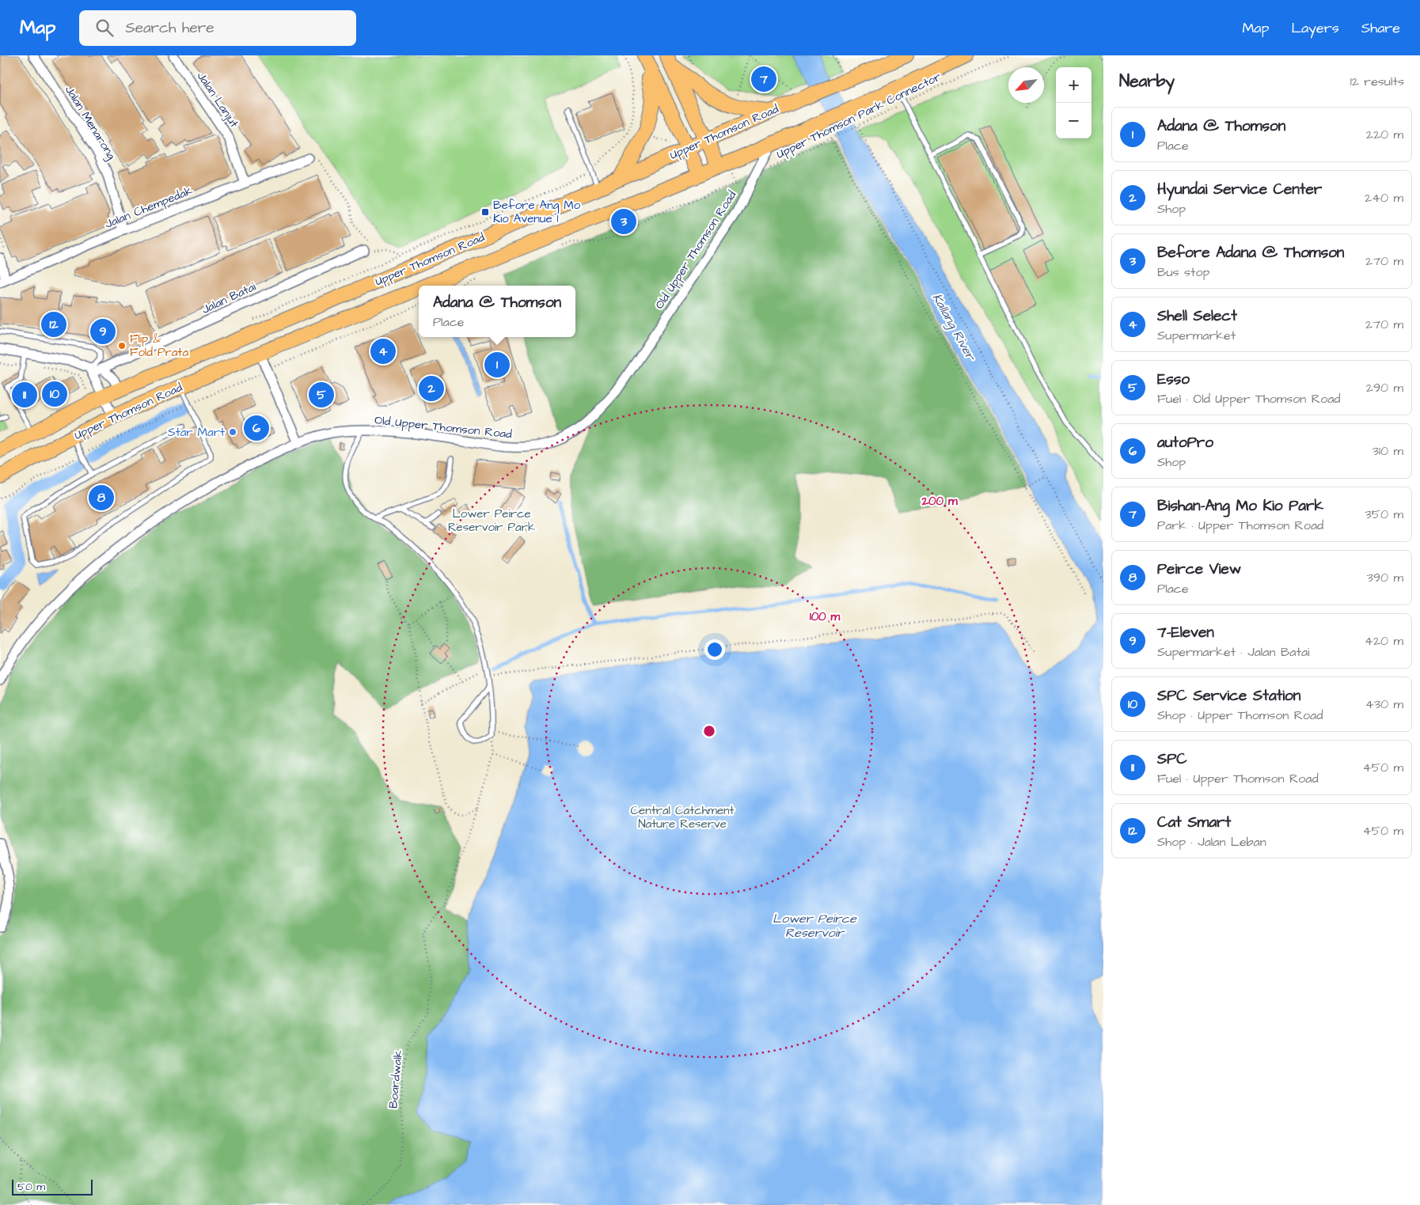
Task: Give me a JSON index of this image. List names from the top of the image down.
{
  "streets": {
    "main road": ["Upper Thomson Road"],
    "street": [
      "Jalan Lanjut",
      "Jalan Menarong",
      "Jalan Chempedak",
      "Old Upper Thomson Road",
      "Jalan Batai"
    ],
    "path": ["Upper Thomson Park Connector", "Boardwalk"]
  },
  "crossings": [
    ["Jalan Lanjut", "Jalan Chempedak"],
    ["Upper Thomson Park Connector", "Upper Thomson Road"],
    ["Upper Thomson Park Connector", "Old Upper Thomson Road"],
    ["Jalan Menarong", "Jalan Chempedak"],
    ["Upper Thomson Road", "Old Upper Thomson Road"]
  ],
  "water": ["Kallang River", "Lower Peirce Reservoir"],
  "parks": ["Lower Peirce Reservoir Park", "Central Catchment Nature Reserve"],
  "places": {
    "transit": ["Before Ang Mo Kio Avenue 1"],
    "other": ["Flip & Fold Prata", "Star Mart"]
  },
  "scale_bar": "50 m",
  "north": "bottom left",
  "page": {
    "header": "Map",
    "search": "Search here",
    "nav": ["Map", "Layers", "Share"],
    "heading": ["Nearby", "12 results"],
    "pins": [
      "7",
      "3",
      "12",
      "9",
      "4",
      "1",
      "2",
      "10",
      "5",
      "11",
      "6",
      "8"
    ],
    "map_buttons": ["+", "−"],
    "list": [
      {
        "mark": "1",
        "name": "Adana @ Thomson",
        "note": "Place",
        "value": "220 m"
      },
      {
        "mark": "2",
        "name": "Hyundai Service Center",
        "note": "Shop",
        "value": "240 m"
      },
      {
        "mark": "3",
        "name": "Before Adana @ Thomson",
        "note": "Bus stop",
        "value": "270 m"
      },
      {
        "mark": "4",
        "name": "Shell Select",
        "note": "Supermarket",
        "value": "270 m"
      },
      {
        "mark": "5",
        "name": "Esso",
        "note": "Fuel · Old Upper Thomson Road",
        "value": "290 m"
      },
      {
        "mark": "6",
        "name": "autoPro",
        "note": "Shop",
        "value": "310 m"
      },
      {
        "mark": "7",
        "name": "Bishan-Ang Mo Kio Park",
        "note": "Park · Upper Thomson Road",
        "value": "350 m"
      },
      {
        "mark": "8",
        "name": "Peirce View",
        "note": "Place",
        "value": "390 m"
      },
      {
        "mark": "9",
        "name": "7-Eleven",
        "note": "Supermarket · Jalan Batai",
        "value": "420 m"
      },
      {
        "mark": "10",
        "name": "SPC Service Station",
        "note": "Shop · Upper Thomson Road",
        "value": "430 m"
      },
      {
        "mark": "11",
        "name": "SPC",
        "note": "Fuel · Upper Thomson Road",
        "value": "450 m"
      },
      {
        "mark": "12",
        "name": "Cat Smart",
        "note": "Shop · Jalan Leban",
        "value": "450 m"
      }
    ],
    "popup": ["Adana @ Thomson", "Place"],
    "scale": "50 m"
  },
  "rings": ["200 m", "100 m"]
}
